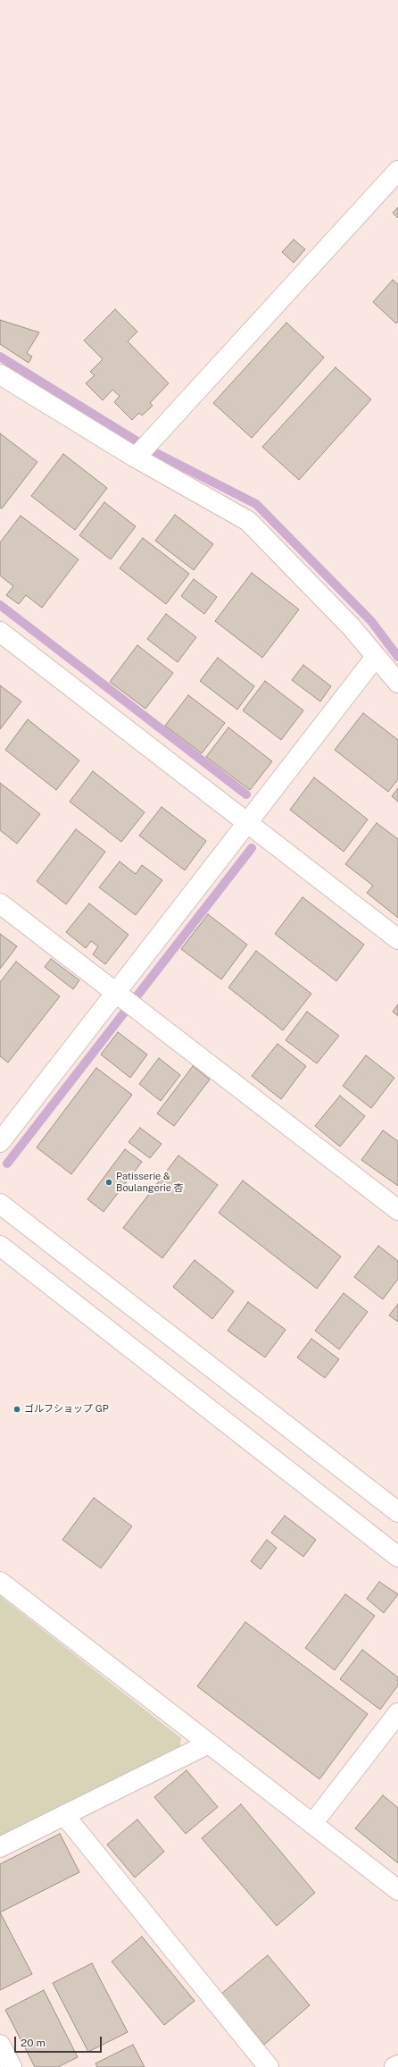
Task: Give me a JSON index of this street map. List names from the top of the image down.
{
  "places": ["Patisserie & Boulangerie 杏", "ゴルフショップ GP"],
  "scale_bar": "20 m"
}
